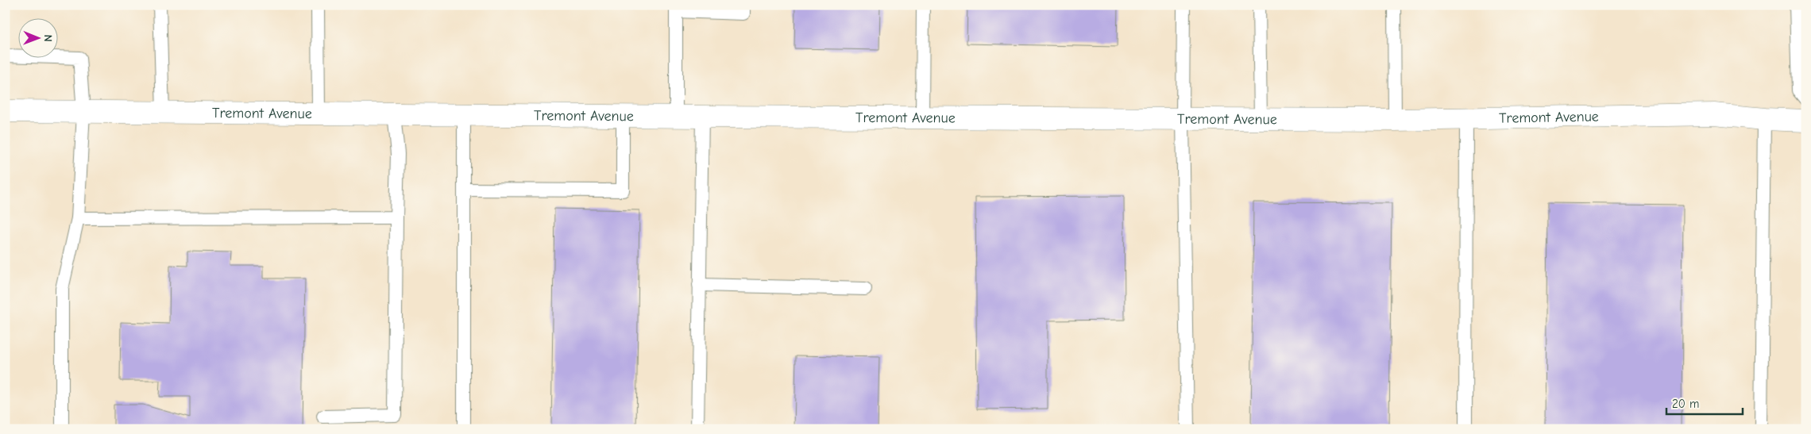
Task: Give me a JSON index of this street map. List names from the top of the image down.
{
  "streets": {
    "street": ["Tremont Avenue"]
  },
  "scale_bar": "20 m",
  "north": "right"
}
